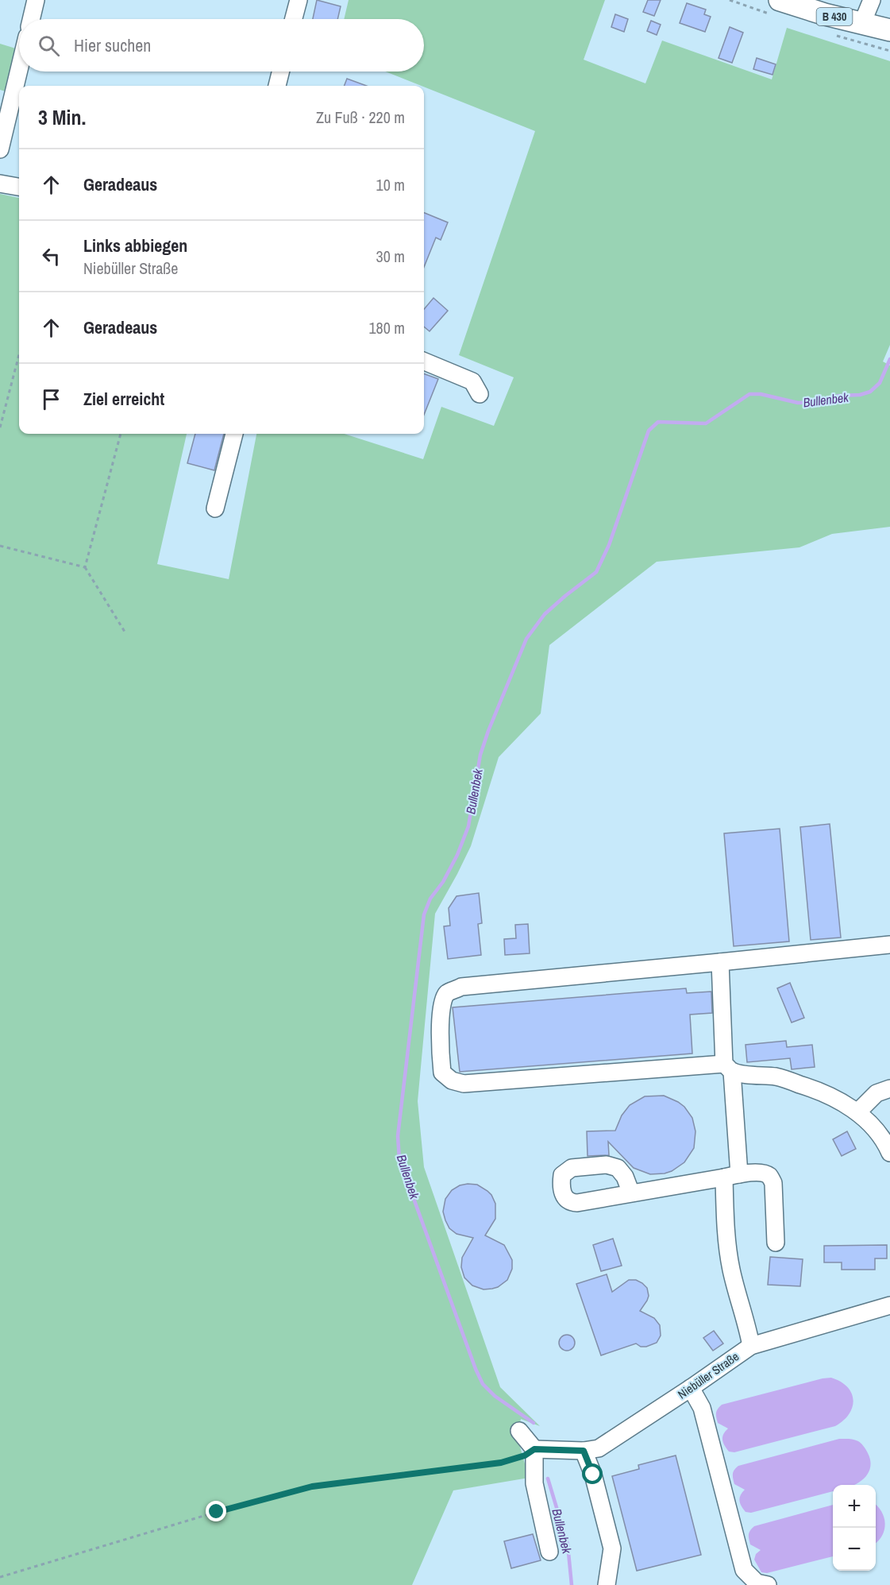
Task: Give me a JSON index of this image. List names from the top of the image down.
{
  "streets": {
    "main road": ["B 430"],
    "street": ["Niebüller Straße"]
  },
  "water": ["Bullenbek"],
  "page": {
    "search": "Hier suchen",
    "heading": ["3 Min.", "Zu Fuß · 220 m"],
    "list": [
      ["Geradeaus", "10 m"],
      ["Links abbiegen", "Niebüller Straße", "30 m"],
      ["Geradeaus", "180 m"],
      "Ziel erreicht"
    ],
    "map_buttons": ["+", "−"]
  }
}
